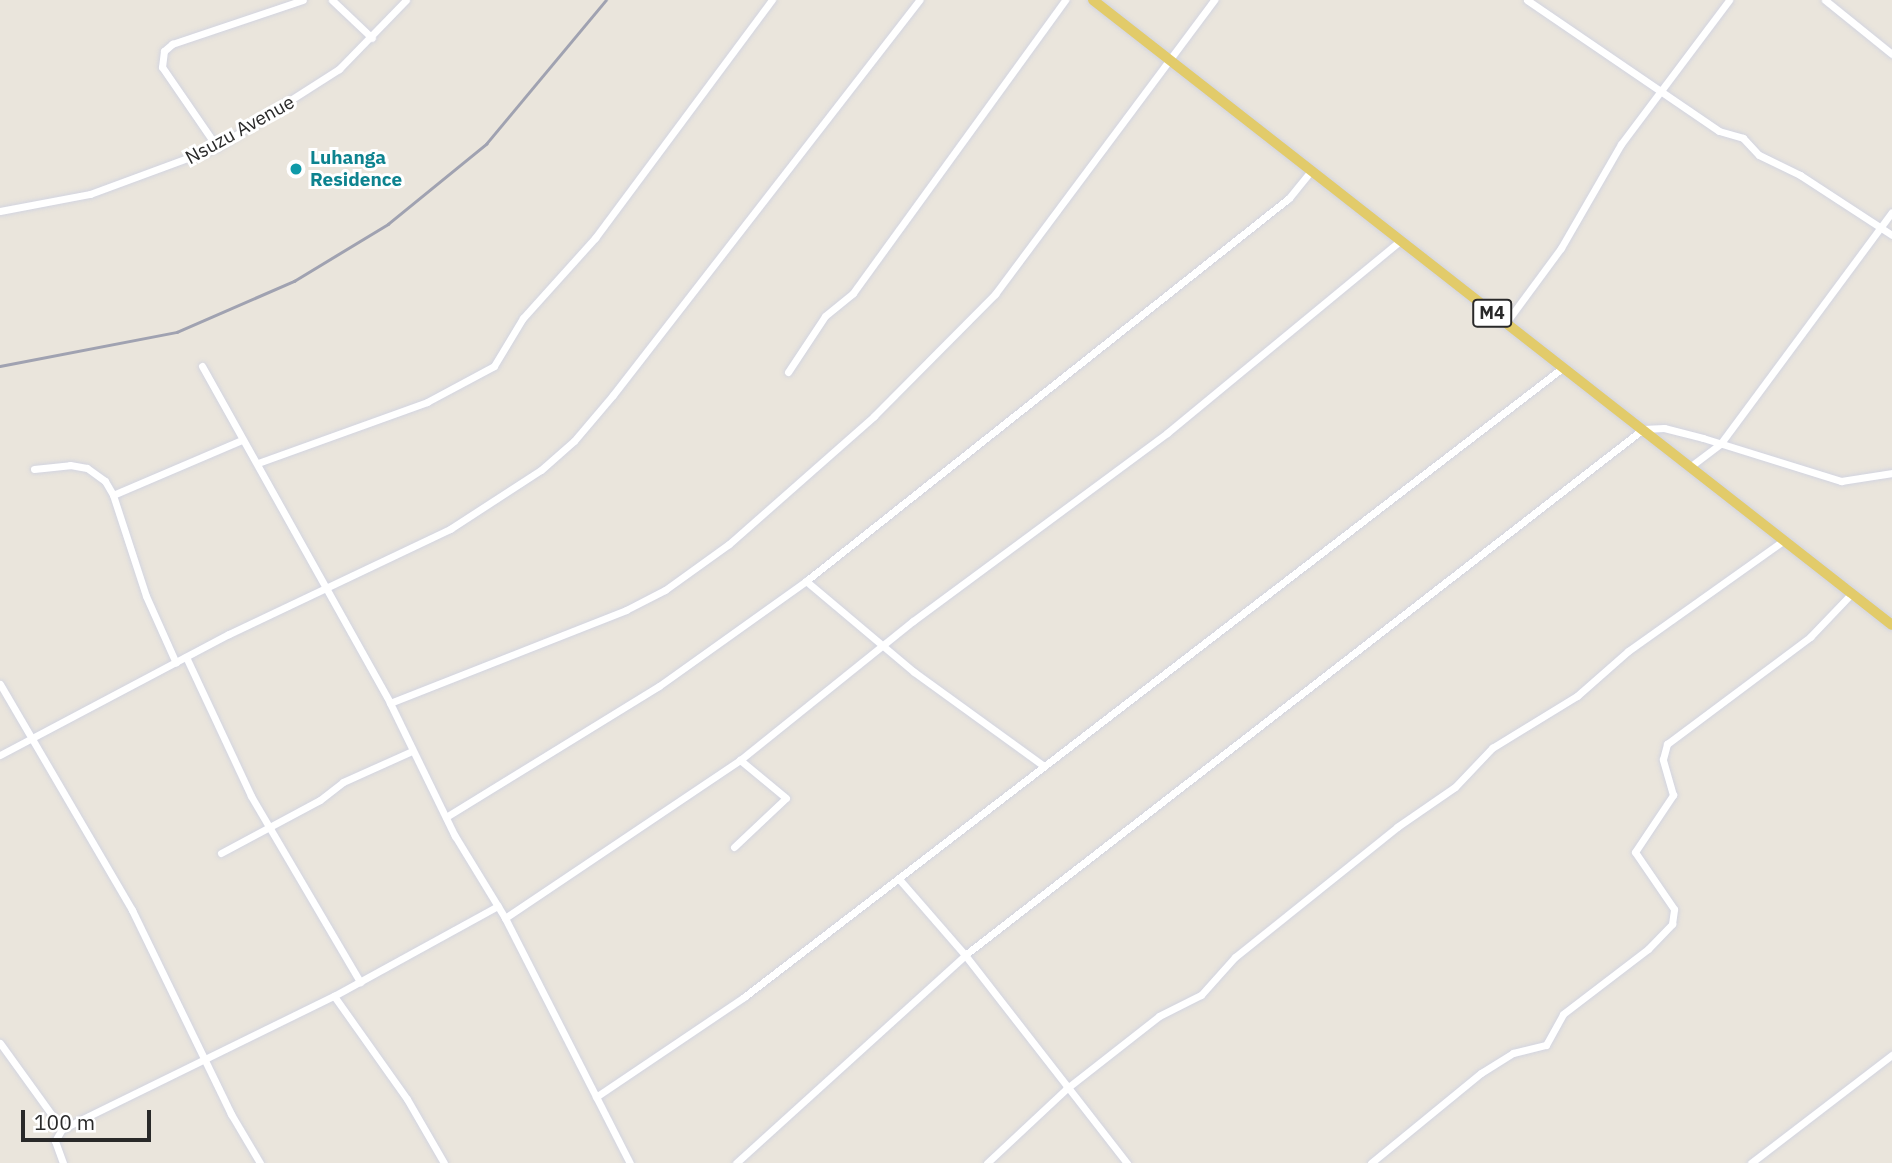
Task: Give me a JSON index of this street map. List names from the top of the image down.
{
  "streets": {
    "main road": ["M4"],
    "street": ["Nsuzu Avenue"]
  },
  "places": ["Luhanga Residence"],
  "scale_bar": "100 m"
}
